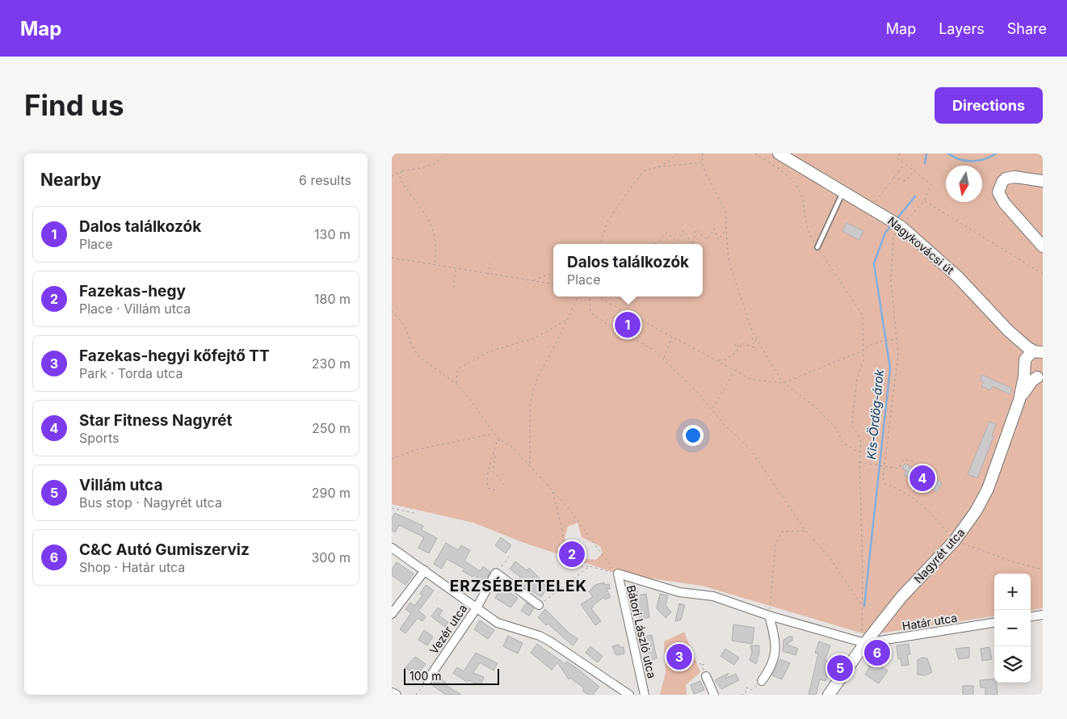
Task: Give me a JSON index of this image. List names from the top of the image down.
{
  "streets": {
    "street": [
      "Nagykovácsi út",
      "Nagyrét utca",
      "Határ utca",
      "Vezér utca",
      "Bátori László utca"
    ]
  },
  "crossings": [
    ["Nagykovácsi út", "Nagyrét utca"],
    ["Nagyrét utca", "Határ utca"]
  ],
  "districts": ["ERZSÉBETTELEK"],
  "water": ["Kis-Ördög-árok"],
  "scale_bar": "100 m",
  "north": "bottom",
  "page": {
    "header": "Map",
    "nav": ["Map", "Layers", "Share"],
    "buttons": "Directions",
    "title": "Find us",
    "heading": ["Nearby", "6 results"],
    "list": [
      {
        "mark": "1",
        "name": "Dalos találkozók",
        "note": "Place",
        "value": "130 m"
      },
      {
        "mark": "2",
        "name": "Fazekas-hegy",
        "note": "Place · Villám utca",
        "value": "180 m"
      },
      {
        "mark": "3",
        "name": "Fazekas-hegyi kőfejtő TT",
        "note": "Park · Torda utca",
        "value": "230 m"
      },
      {
        "mark": "4",
        "name": "Star Fitness Nagyrét",
        "note": "Sports",
        "value": "250 m"
      },
      {
        "mark": "5",
        "name": "Villám utca",
        "note": "Bus stop · Nagyrét utca",
        "value": "290 m"
      },
      {
        "mark": "6",
        "name": "C&C Autó Gumiszerviz",
        "note": "Shop · Határ utca",
        "value": "300 m"
      }
    ],
    "popup": ["Dalos találkozók", "Place"],
    "pins": [
      "1",
      "4",
      "2",
      "6",
      "3",
      "5"
    ],
    "map_buttons": ["+", "−"],
    "scale": "100 m"
  }
}
